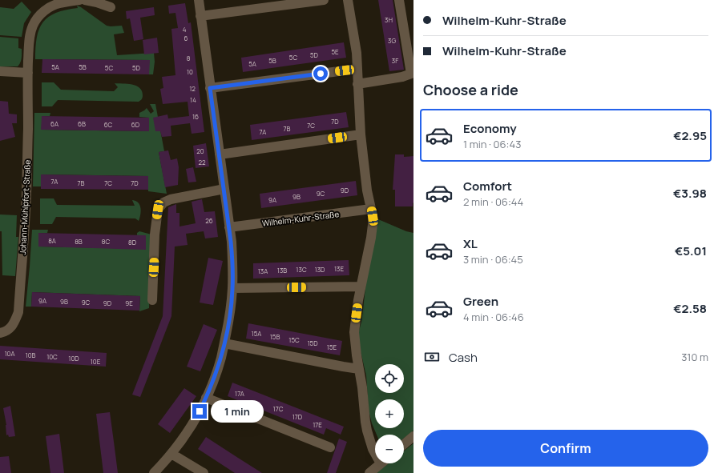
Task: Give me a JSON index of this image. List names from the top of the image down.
{
  "streets": {
    "street": ["Johann-Mühlpfort-Straße", "Wilhelm-Kuhr-Straße"]
  },
  "house_numbers": [
    "3H",
    "4",
    "6",
    "3G",
    "5E",
    "5D",
    "5C",
    "8",
    "5B",
    "3F",
    "5A",
    "5A",
    "5B",
    "5C",
    "5D",
    "10",
    "12",
    "14",
    "16",
    "7D",
    "6A",
    "6B",
    "6C",
    "6D",
    "7C",
    "7B",
    "7A",
    "20",
    "22",
    "7A",
    "7B",
    "7C",
    "7D",
    "9D",
    "9C",
    "9B",
    "9A",
    "26",
    "8A",
    "8B",
    "8C",
    "8D",
    "13E",
    "13C",
    "13D",
    "13B",
    "13A",
    "9A",
    "9B",
    "9C",
    "9D",
    "9E",
    "15A",
    "15B",
    "15C",
    "15D",
    "15E",
    "10A",
    "10B",
    "10C",
    "10D",
    "10E",
    "17A",
    "17C",
    "17D",
    "17E"
  ],
  "page": {
    "banner": ["Wilhelm-Kuhr-Straße", "Wilhelm-Kuhr-Straße"],
    "heading": "Choose a ride",
    "list": [
      {
        "name": "Economy",
        "note": "1 min · 06:43",
        "value": "€2.95"
      },
      {
        "name": "Comfort",
        "note": "2 min · 06:44",
        "value": "€3.98"
      },
      {
        "name": "XL",
        "note": "3 min · 06:45",
        "value": "€5.01"
      },
      {
        "name": "Green",
        "note": "4 min · 06:46",
        "value": "€2.58"
      }
    ],
    "pay": ["Cash", "310 m"],
    "map_buttons": ["+", "−"],
    "bubble": "1 min",
    "buttons": "Confirm"
  }
}
